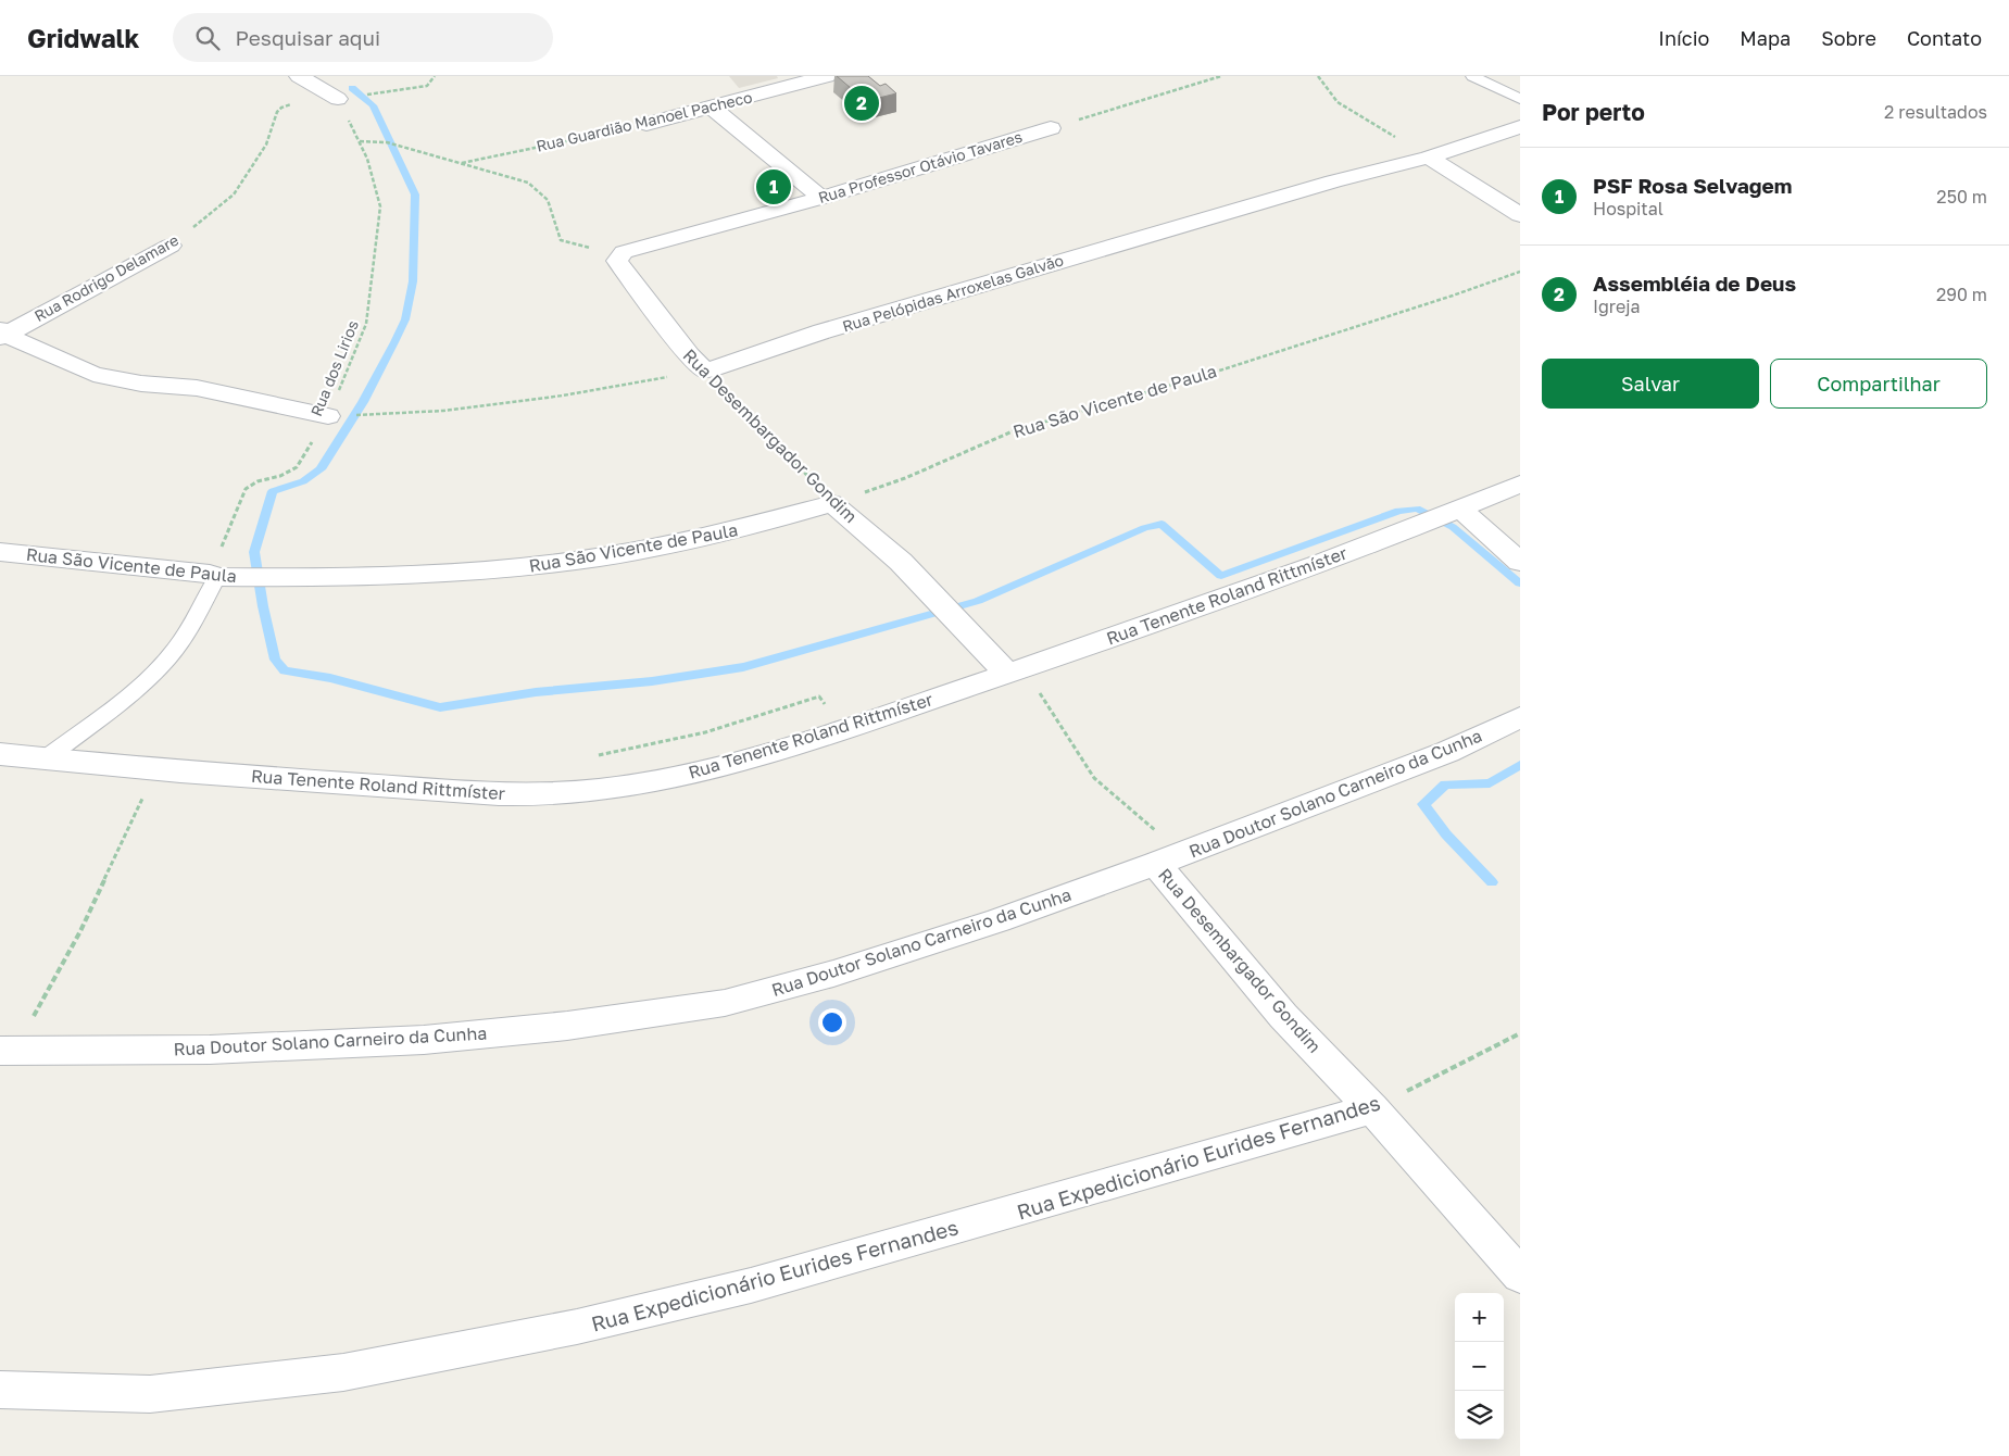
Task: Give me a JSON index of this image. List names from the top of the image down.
{
  "streets": {
    "street": [
      "Rua Guardião Manoel Pacheco",
      "Rua Professor Otávio Tavares",
      "Rua Rodrigo Delamare",
      "Rua Pelópidas Arroxelas Galvão",
      "Rua São Vicente de Paula",
      "Rua Desembargador Gondim",
      "Rua Tenente Roland Rittmíster",
      "Rua Doutor Solano Carneiro da Cunha",
      "Rua Expedicionário Eurides Fernandes"
    ],
    "path": ["Rua dos Lirios"]
  },
  "crossings": [
    ["Rua Professor Otávio Tavares", "Rua Desembargador Gondim"],
    ["Rua Pelópidas Arroxelas Galvão", "Rua Desembargador Gondim"],
    ["Rua dos Lirios", "Rua São Vicente de Paula"],
    ["Rua São Vicente de Paula", "Rua Desembargador Gondim"],
    ["Rua Desembargador Gondim", "Rua Tenente Roland Rittmíster"],
    ["Rua Desembargador Gondim", "Rua Doutor Solano Carneiro da Cunha"],
    ["Rua Desembargador Gondim", "Rua Expedicionário Eurides Fernandes"]
  ],
  "page": {
    "header": "Gridwalk",
    "search": "Pesquisar aqui",
    "nav": [
      "Início",
      "Mapa",
      "Sobre",
      "Contato"
    ],
    "heading": ["Por perto", "2 resultados"],
    "pins": ["2", "1"],
    "list": [
      {
        "mark": "1",
        "name": "PSF Rosa Selvagem",
        "note": "Hospital",
        "value": "250 m"
      },
      {
        "mark": "2",
        "name": "Assembléia de Deus",
        "note": "Igreja",
        "value": "290 m"
      }
    ],
    "buttons": ["Salvar", "Compartilhar"],
    "map_buttons": ["+", "−"]
  }
}
